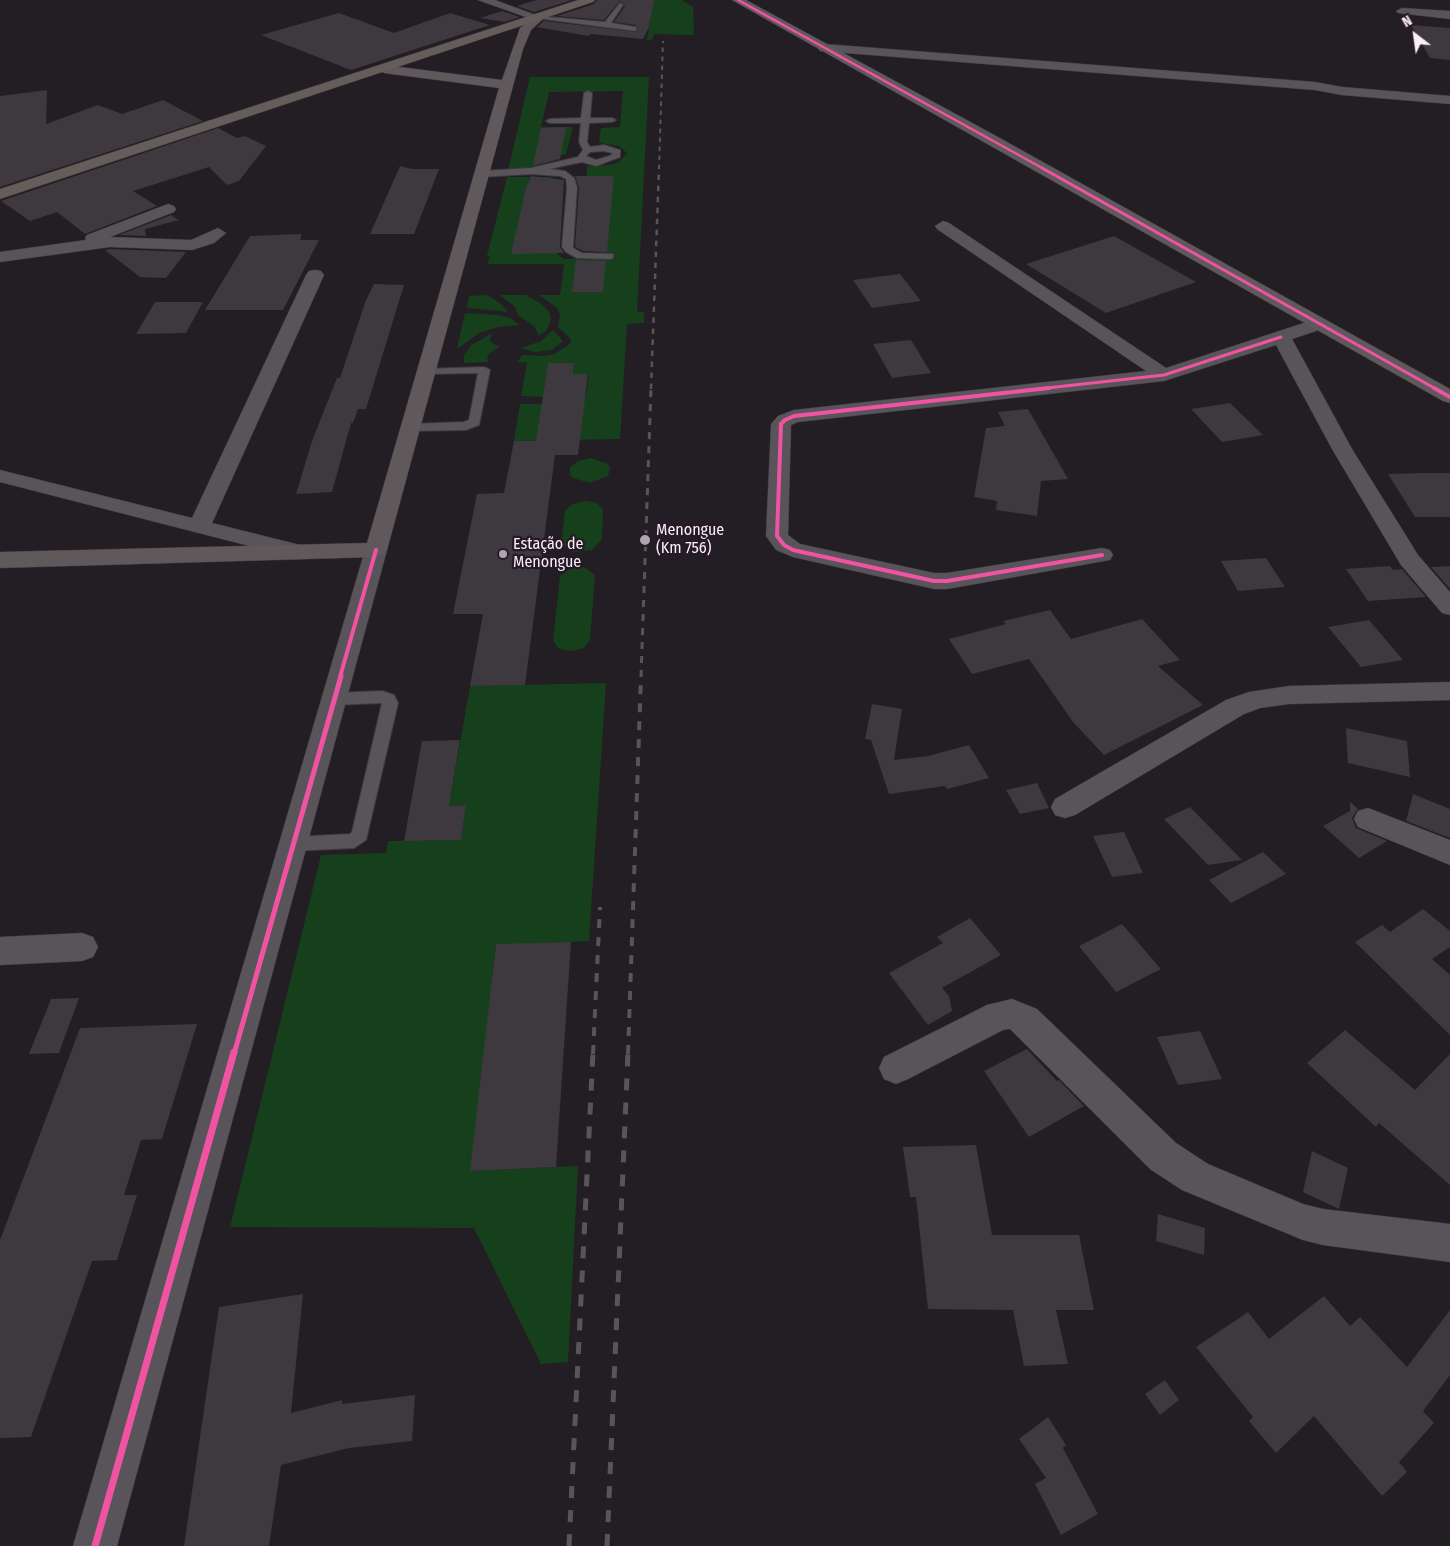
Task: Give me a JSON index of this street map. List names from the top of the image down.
{
  "places": ["Menongue (Km 756)", "Estação de Menongue"],
  "north": "top left"
}
